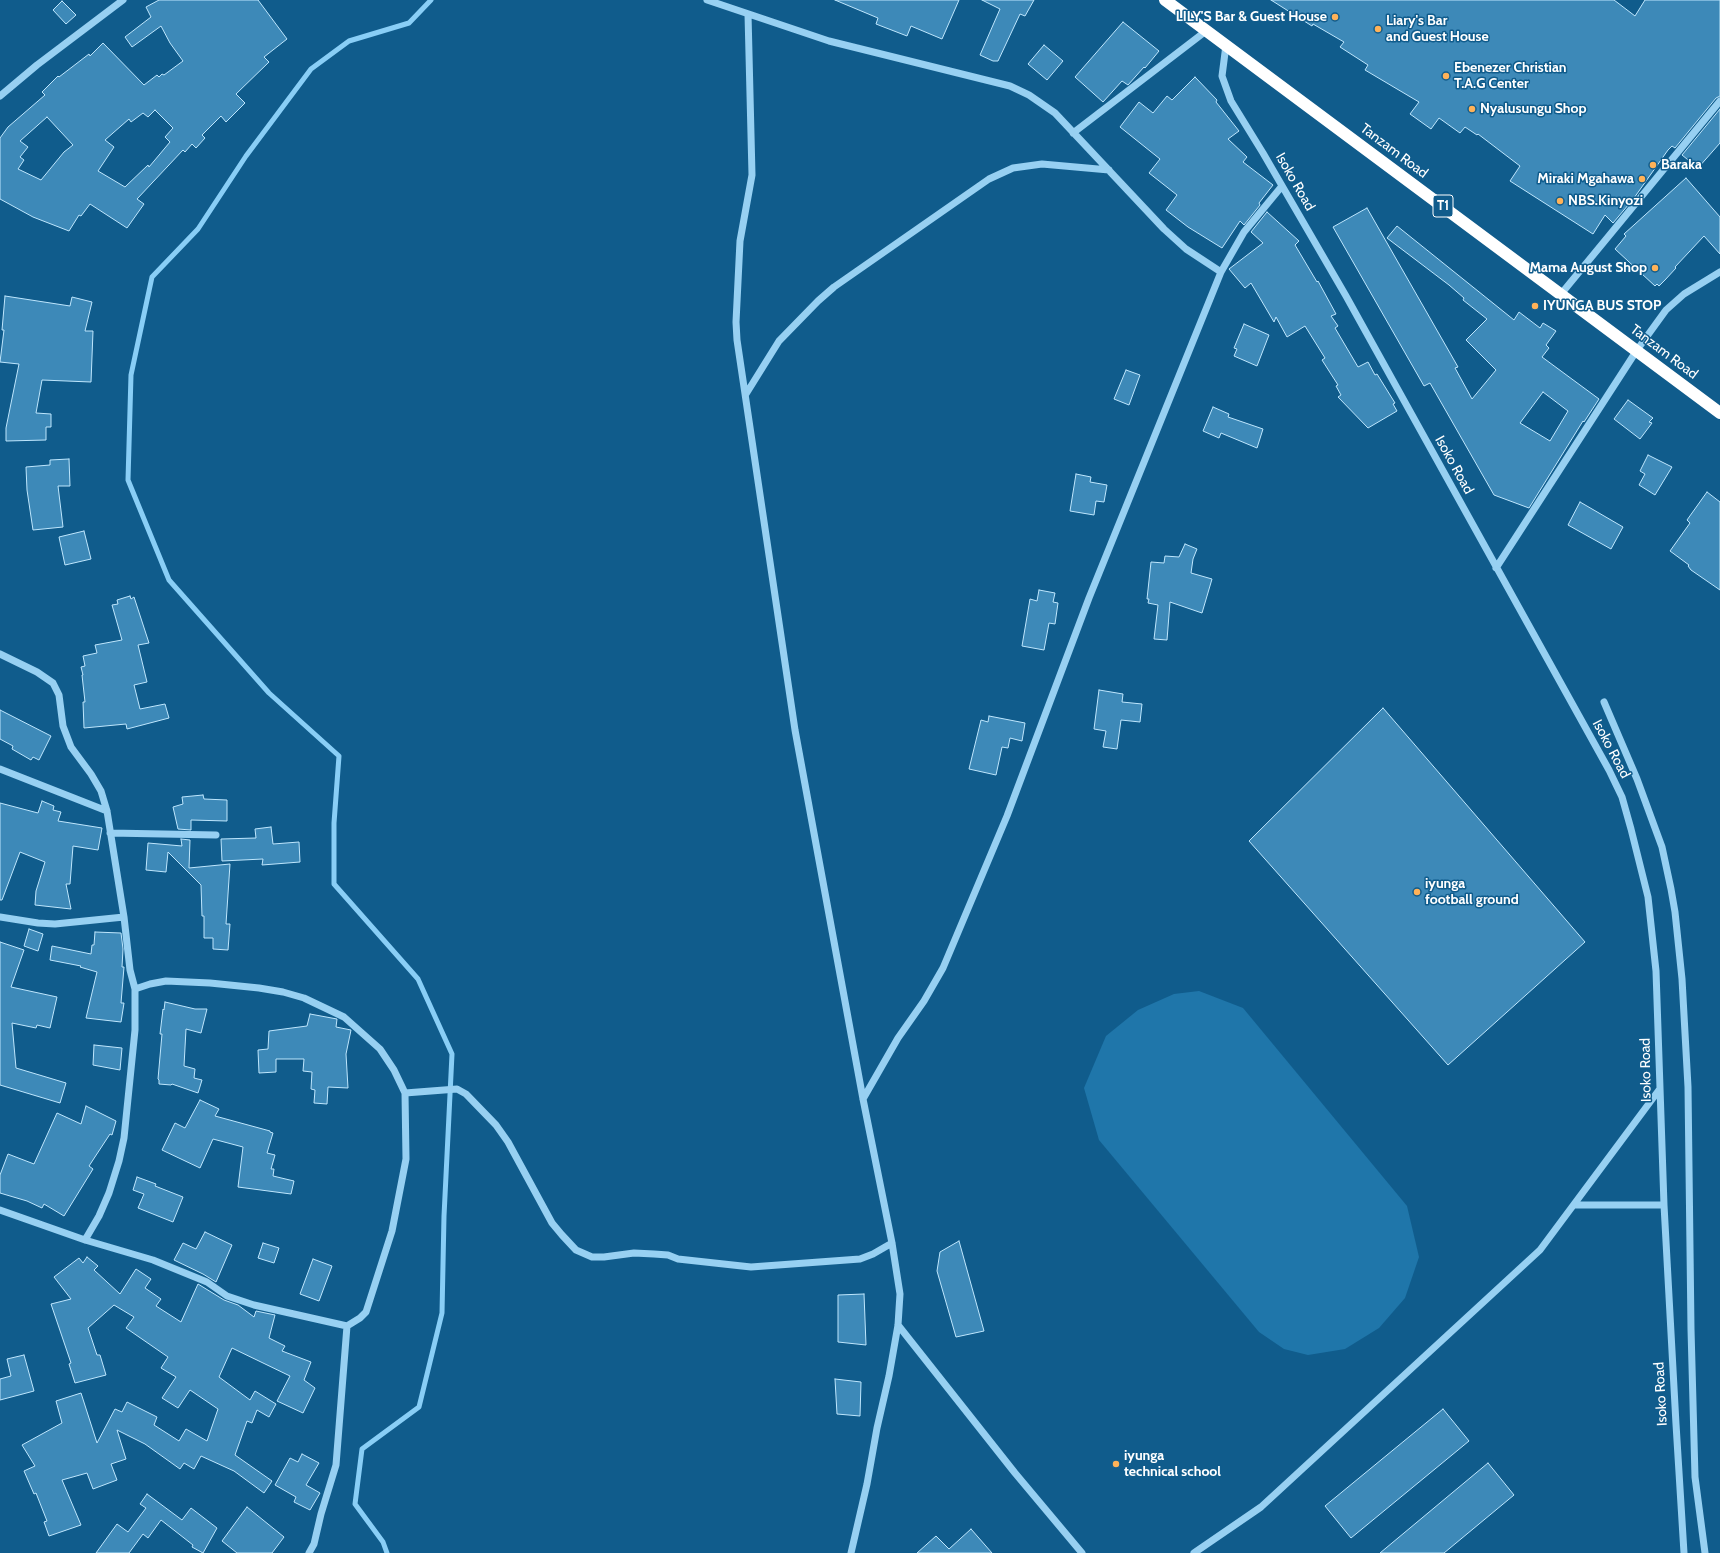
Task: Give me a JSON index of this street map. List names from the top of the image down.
{
  "streets": {
    "highway": ["Tanzam Road", "T1"],
    "street": ["Isoko Road"]
  },
  "crossings": [
    ["Tanzam Road", "Isoko Road"]
  ],
  "places": [
    "LILY'S Bar & Guest House",
    "Liary's Bar and Guest House",
    "Ebenezer Christian T.A.G Center",
    "Nyalusungu Shop",
    "Baraka",
    "Miraki Mgahawa",
    "NBS.Kinyozi",
    "Mama August Shop",
    "IYUNGA BUS STOP",
    "iyunga football ground",
    "iyunga technical school"
  ]
}
